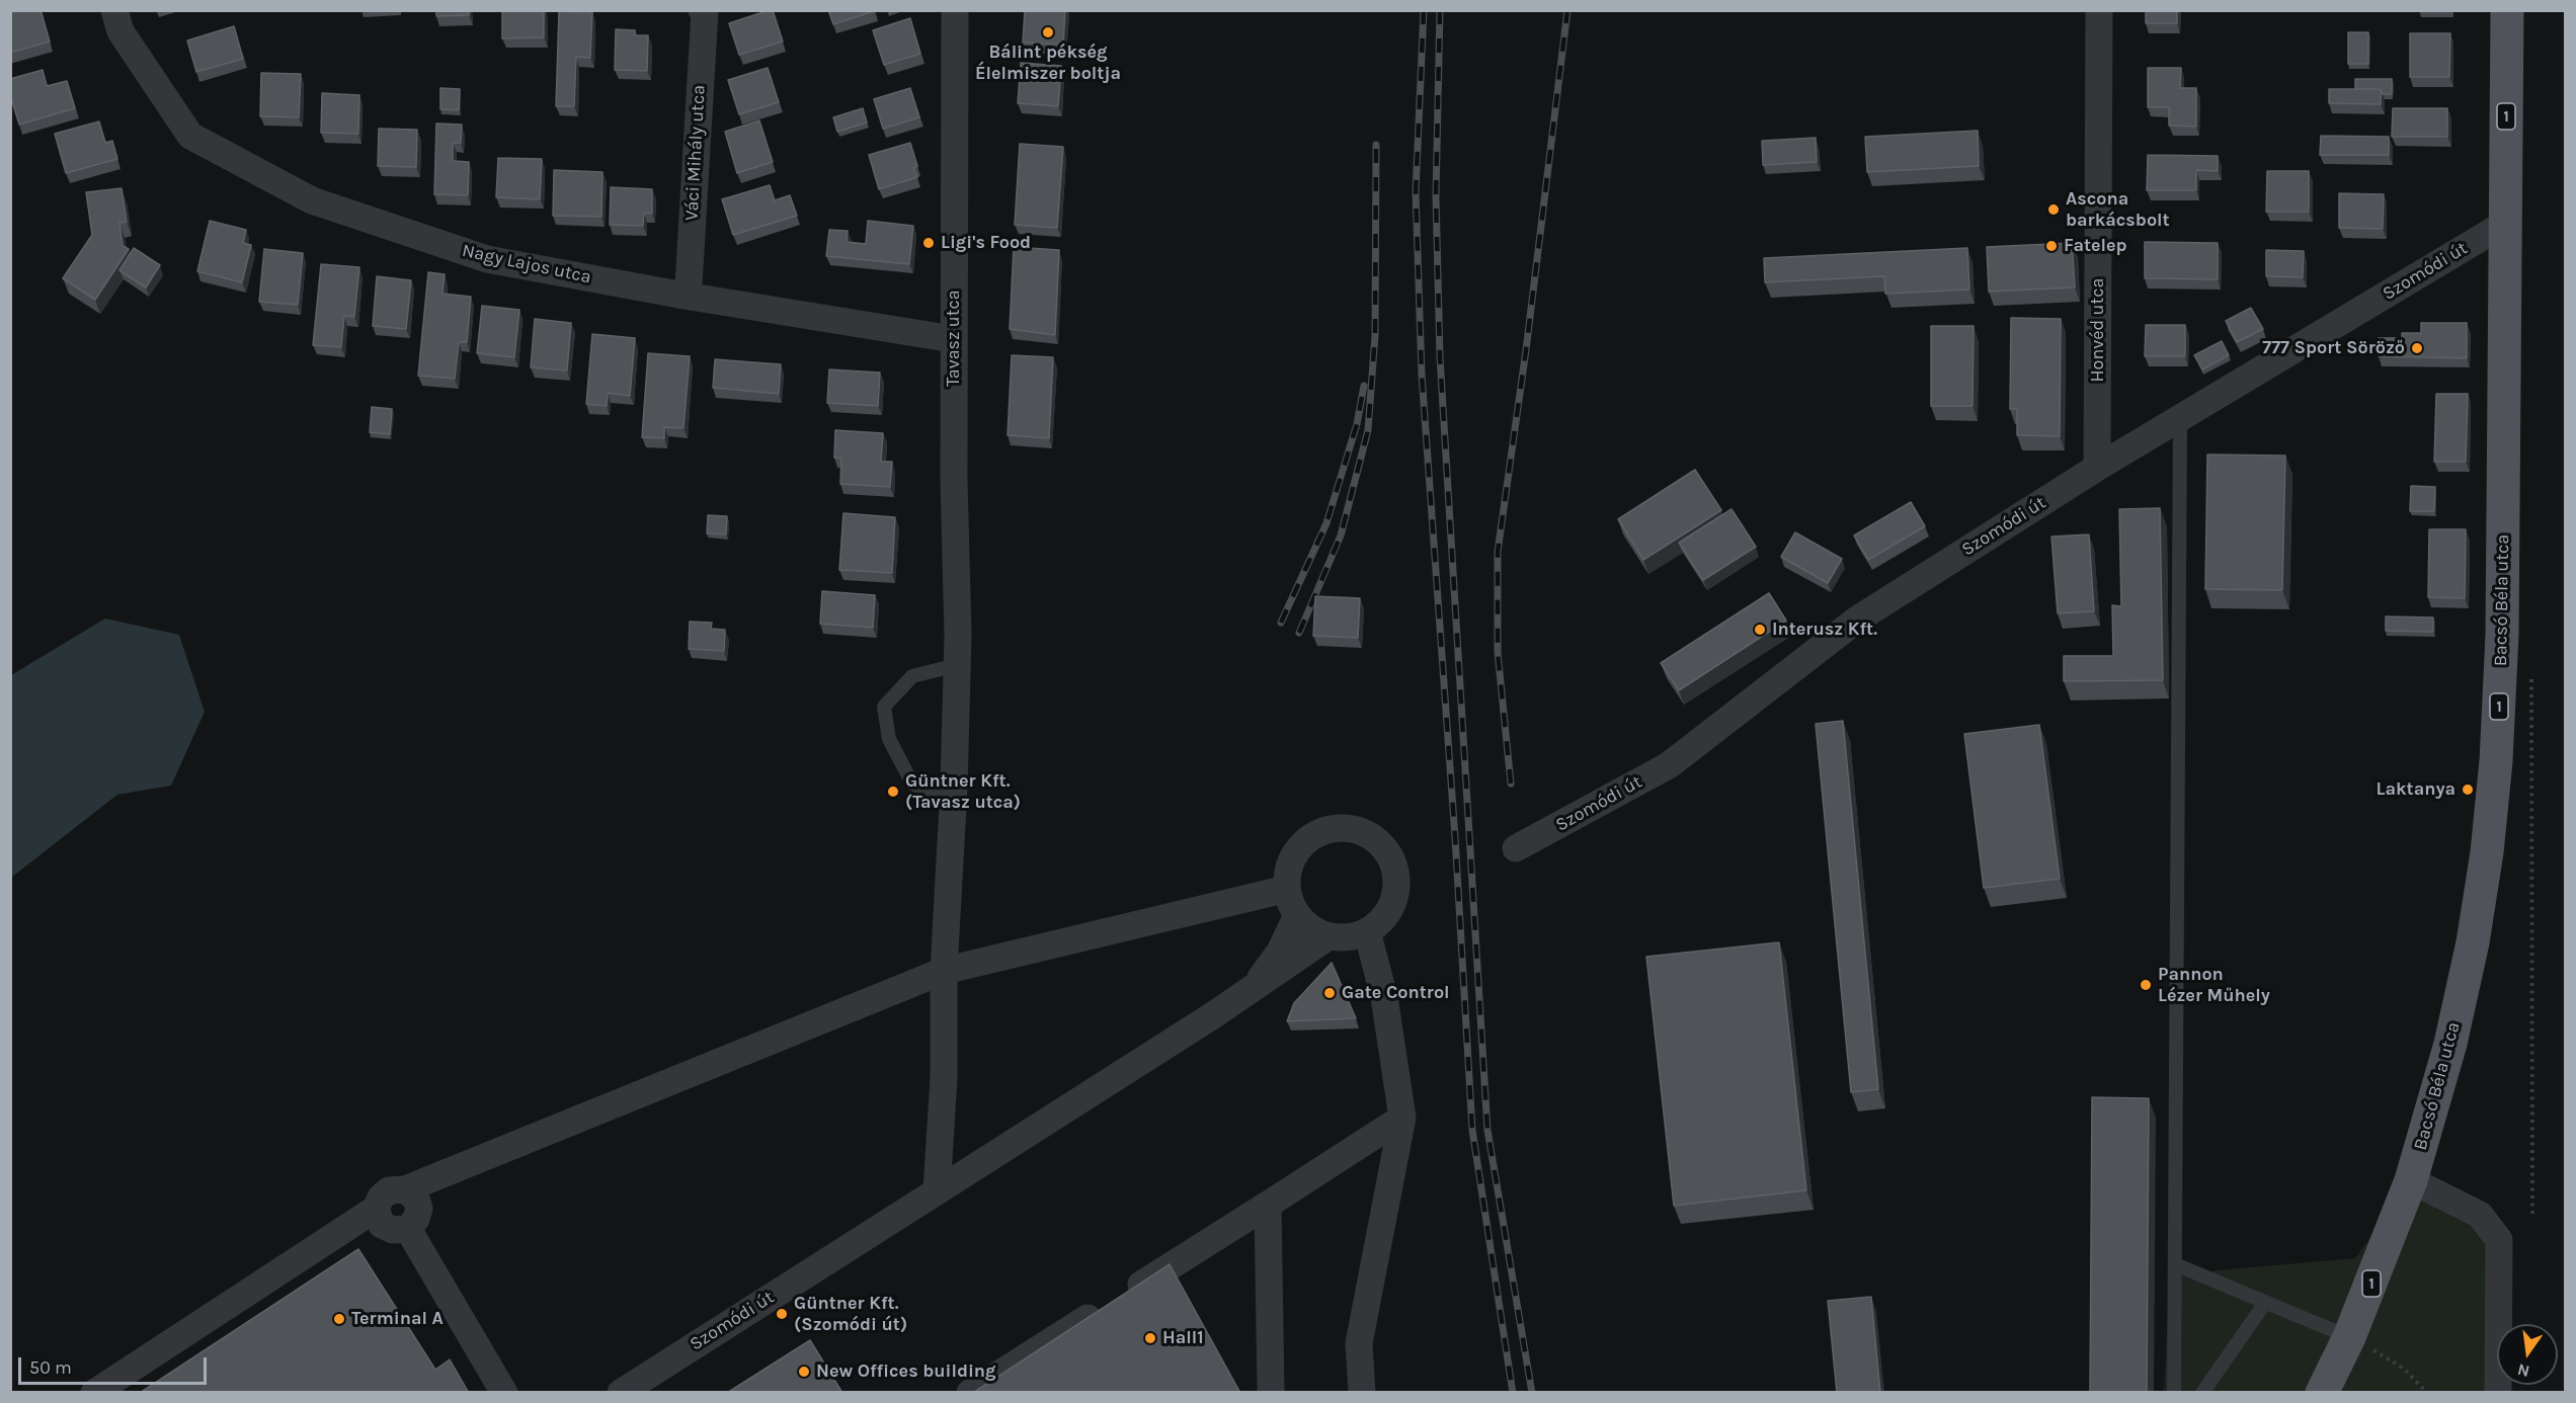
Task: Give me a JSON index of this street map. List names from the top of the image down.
{
  "streets": {
    "main road": ["1", "Bacsó Béla utca"],
    "street": [
      "Váci Mihály utca",
      "Nagy Lajos utca",
      "Szomódi út",
      "Honvéd utca",
      "Tavasz utca"
    ]
  },
  "crossings": [
    ["1", "Bacsó Béla utca"],
    ["Váci Mihály utca", "Nagy Lajos utca"],
    ["Nagy Lajos utca", "Tavasz utca"],
    ["Szomódi út", "Honvéd utca"],
    ["Szomódi út", "Tavasz utca"],
    ["Szomódi út", "Bacsó Béla utca"]
  ],
  "places": [
    "Bálint pékség Élelmiszer boltja",
    "Ascona barkácsbolt",
    "Ligi's Food",
    "Fatelep",
    "777 Sport Söröző",
    "Interusz Kft.",
    "Laktanya",
    "Güntner Kft. (Tavasz utca)",
    "Pannon Lézer Műhely",
    "Gate Control",
    "Güntner Kft. (Szomódi út)",
    "Terminal A",
    "Hall1",
    "New Offices building"
  ],
  "scale_bar": "50 m",
  "north": "bottom"
}
